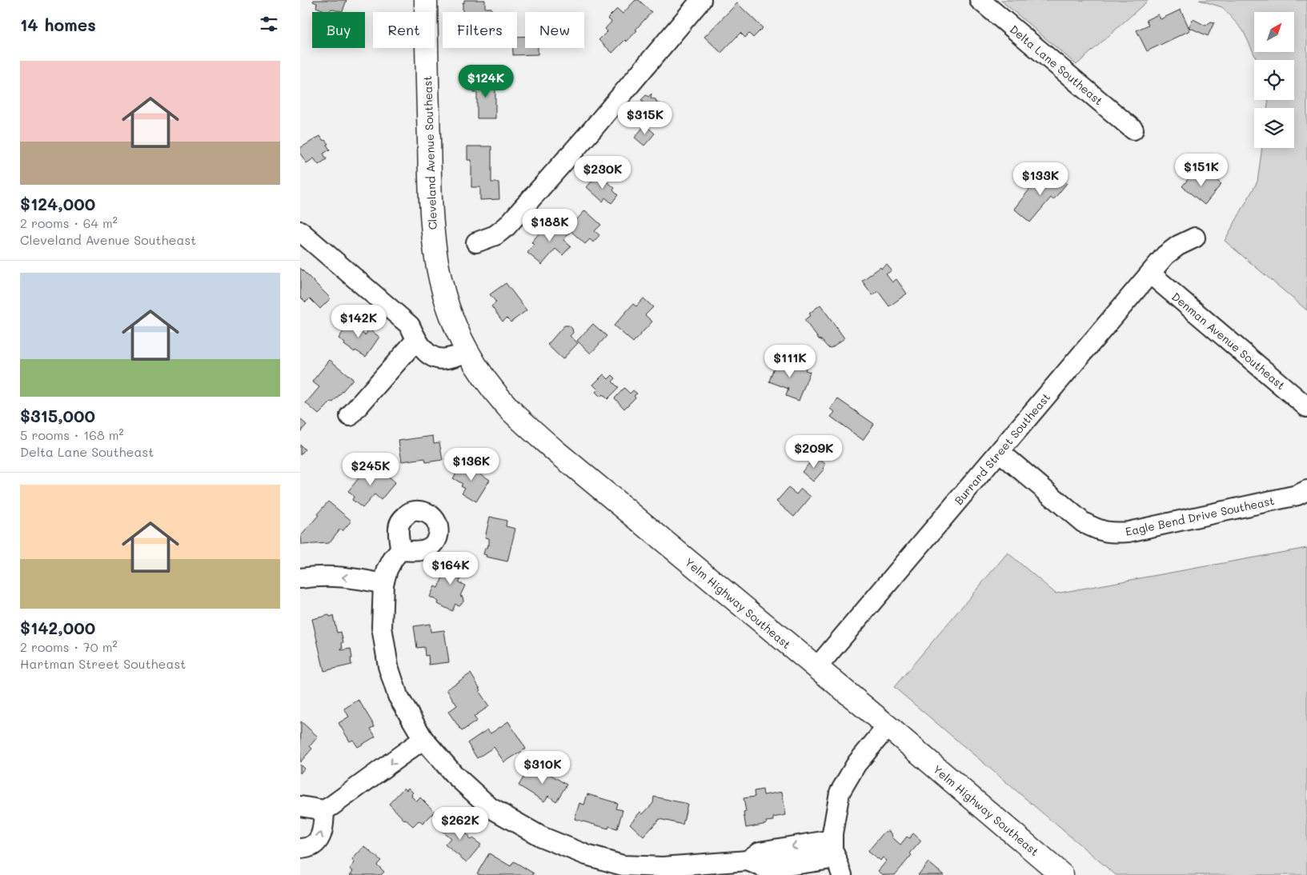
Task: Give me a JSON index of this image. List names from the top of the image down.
{
  "streets": {
    "main road": ["Cleveland Avenue Southeast", "Yelm Highway Southeast"],
    "street": [
      "Delta Lane Southeast",
      "Denman Avenue Southeast",
      "Burrard Street Southeast",
      "Eagle Bend Drive Southeast"
    ]
  },
  "crossings": [
    ["Cleveland Avenue Southeast", "Yelm Highway Southeast"],
    ["Denman Avenue Southeast", "Burrard Street Southeast"],
    ["Burrard Street Southeast", "Eagle Bend Drive Southeast"],
    ["Burrard Street Southeast", "Yelm Highway Southeast"]
  ],
  "north": "top right",
  "page": {
    "heading": "14 homes",
    "chip": [
      "Buy",
      "Rent",
      "Filters",
      "New"
    ],
    "list": [
      {
        "name": "$124,000",
        "note": "2 rooms · 64 m² · Cleveland Avenue Southeast"
      },
      {
        "name": "$315,000",
        "note": "5 rooms · 168 m² · Delta Lane Southeast"
      },
      {
        "name": "$142,000",
        "note": "2 rooms · 70 m² · Hartman Street Southeast"
      }
    ],
    "price": [
      "$124K",
      "$315K",
      "$151K",
      "$230K",
      "$133K",
      "$188K",
      "$142K",
      "$111K",
      "$209K",
      "$136K",
      "$245K",
      "$164K",
      "$310K",
      "$262K"
    ]
  }
}
